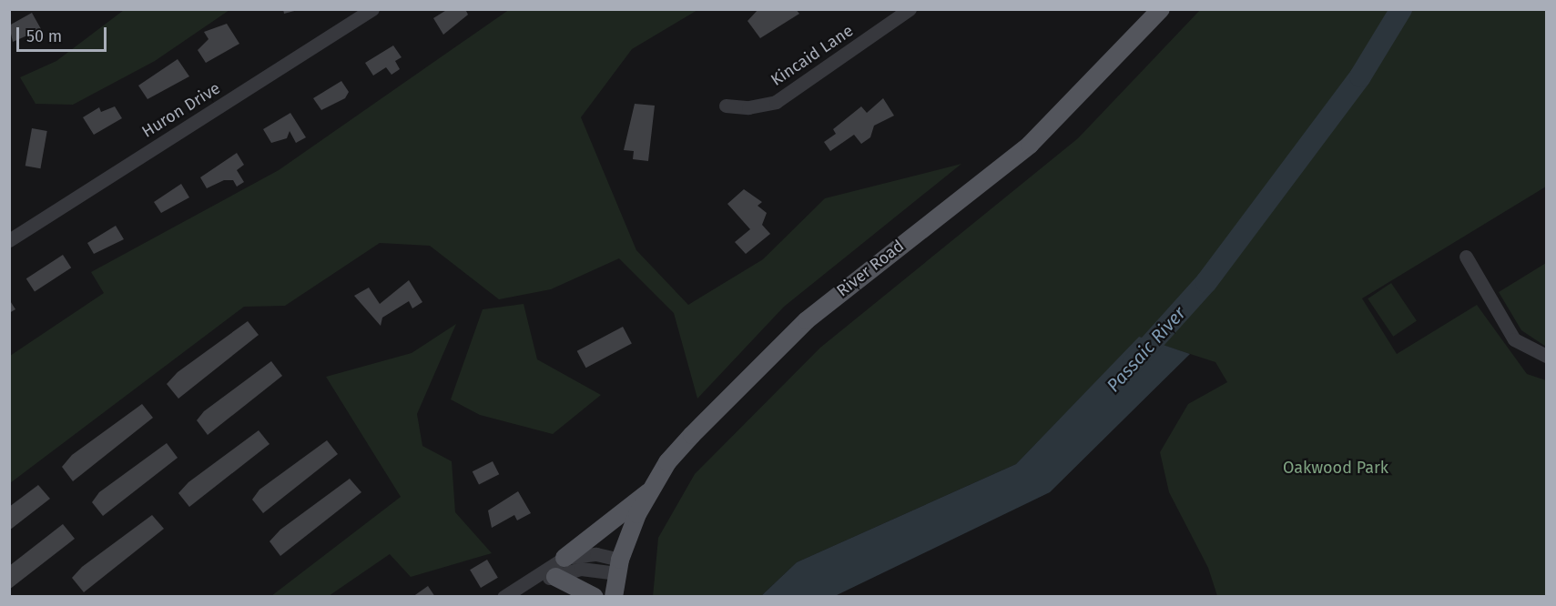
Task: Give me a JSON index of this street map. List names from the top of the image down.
{
  "streets": {
    "main road": ["River Road"],
    "street": ["Kincaid Lane", "Huron Drive"]
  },
  "water": ["Passaic River"],
  "parks": ["Oakwood Park"],
  "scale_bar": "50 m"
}
